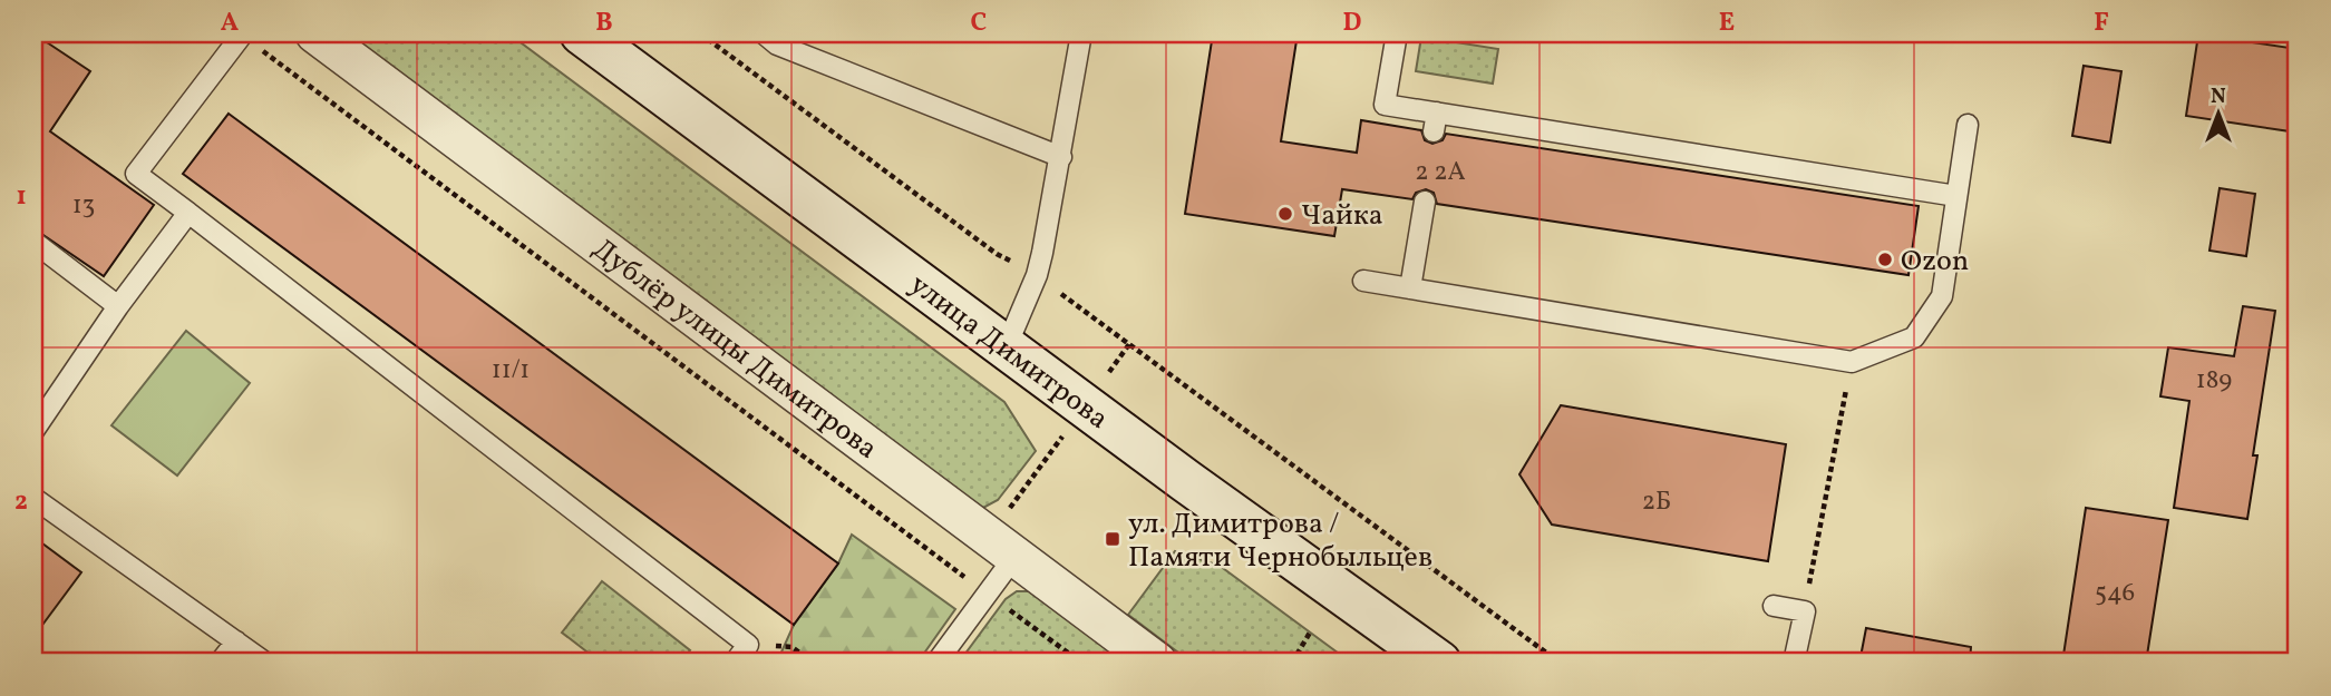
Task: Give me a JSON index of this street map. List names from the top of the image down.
{
  "streets": {
    "main road": ["улица Димитрова"],
    "street": ["Дублёр улицы Димитрова"]
  },
  "places": {
    "other": ["Чайка", "Ozon"],
    "transit": ["ул. Димитрова / Памяти Чернобыльцев"]
  },
  "house_numbers": [
    "2 2А",
    "13",
    "11/1",
    "189",
    "2Б",
    "546"
  ],
  "north": "top",
  "grid": {
    "columns": [
      "A",
      "B",
      "C",
      "D",
      "E",
      "F"
    ],
    "rows": ["1", "2"]
  }
}
